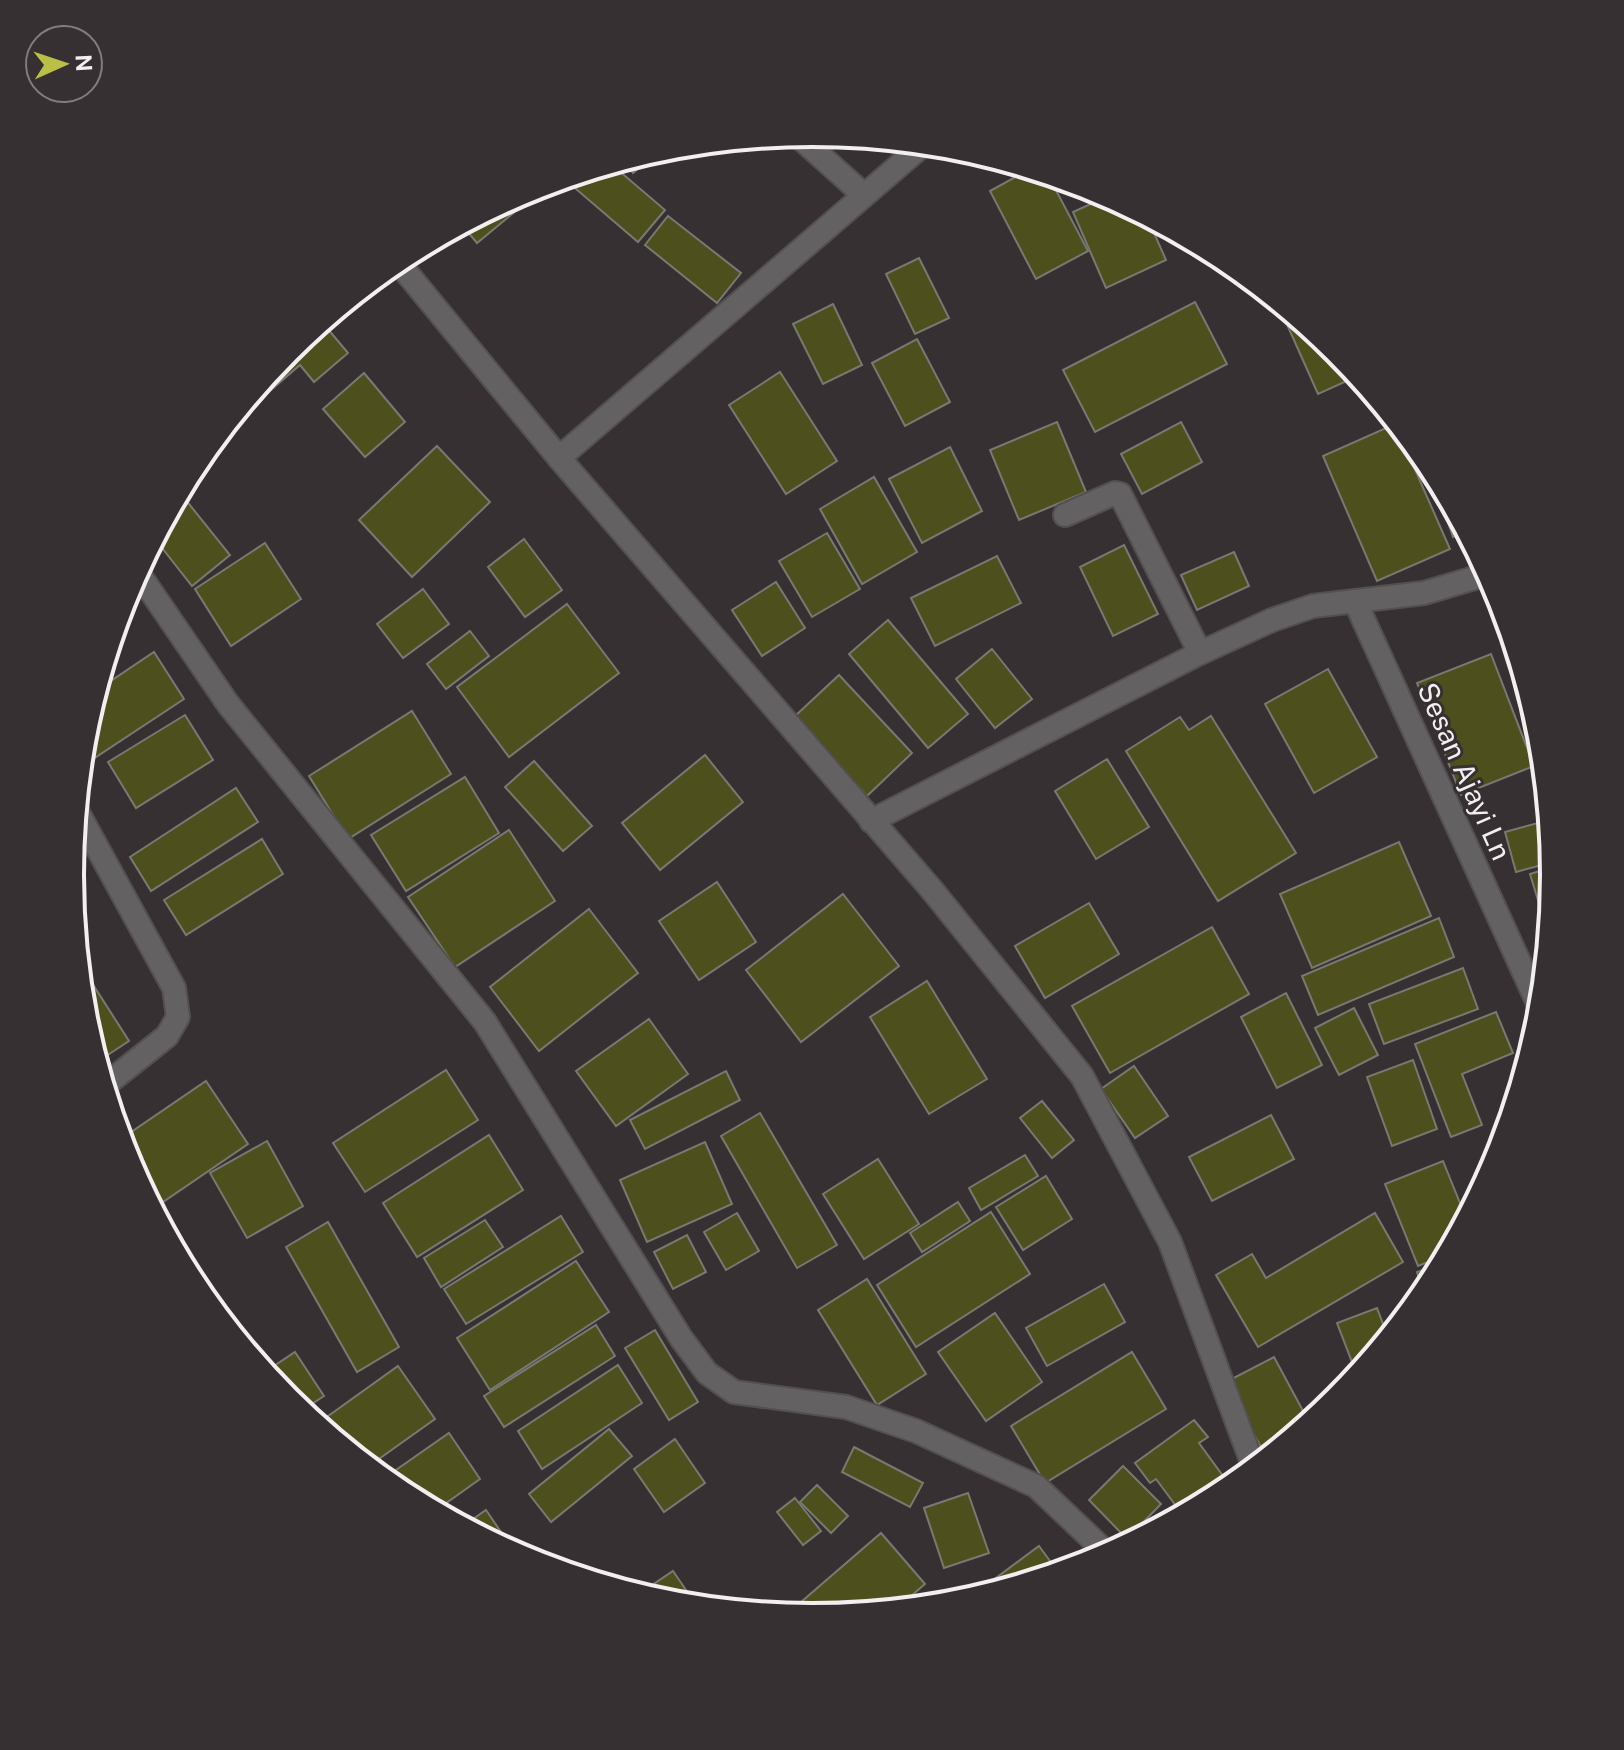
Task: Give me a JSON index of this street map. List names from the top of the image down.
{
  "streets": {
    "street": ["Sesan Ajayi Ln"]
  },
  "north": "right"
}
